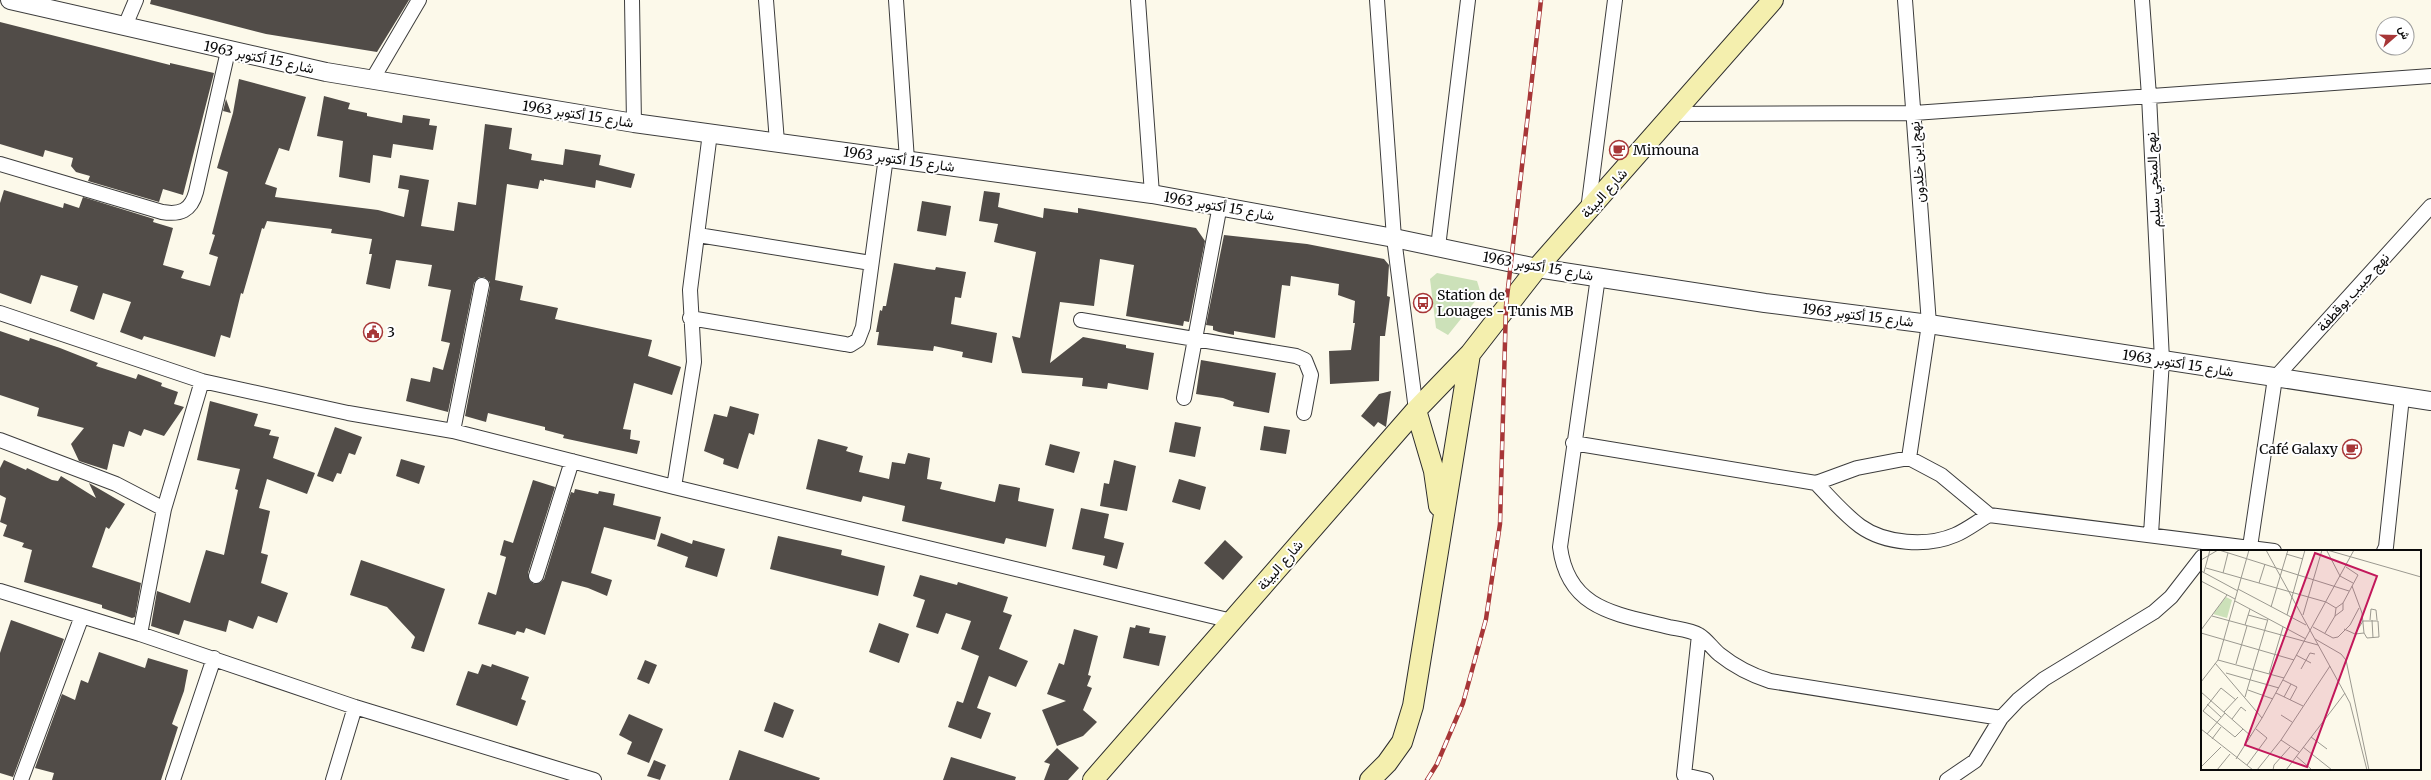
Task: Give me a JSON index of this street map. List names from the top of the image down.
{
  "streets": {
    "main road": ["شارع البيئة"],
    "street": [
      "شارع 15 أكتوبر 1963",
      "نهج ابن خلدون",
      "نهج المنجي سليم",
      "نهج حبيب بوقطفة"
    ]
  },
  "crossings": [
    ["شارع 15 أكتوبر 1963", "نهج ابن خلدون"],
    ["شارع 15 أكتوبر 1963", "نهج المنجي سليم"],
    ["شارع 15 أكتوبر 1963", "شارع البيئة"],
    ["شارع 15 أكتوبر 1963", "نهج حبيب بوقطفة"]
  ],
  "places": {
    "cafe": ["Mimouna", "Café Galaxy"],
    "bus stop": ["Station de Louages - Tunis MB"],
    "public building": ["3"]
  },
  "north": "right"
}
